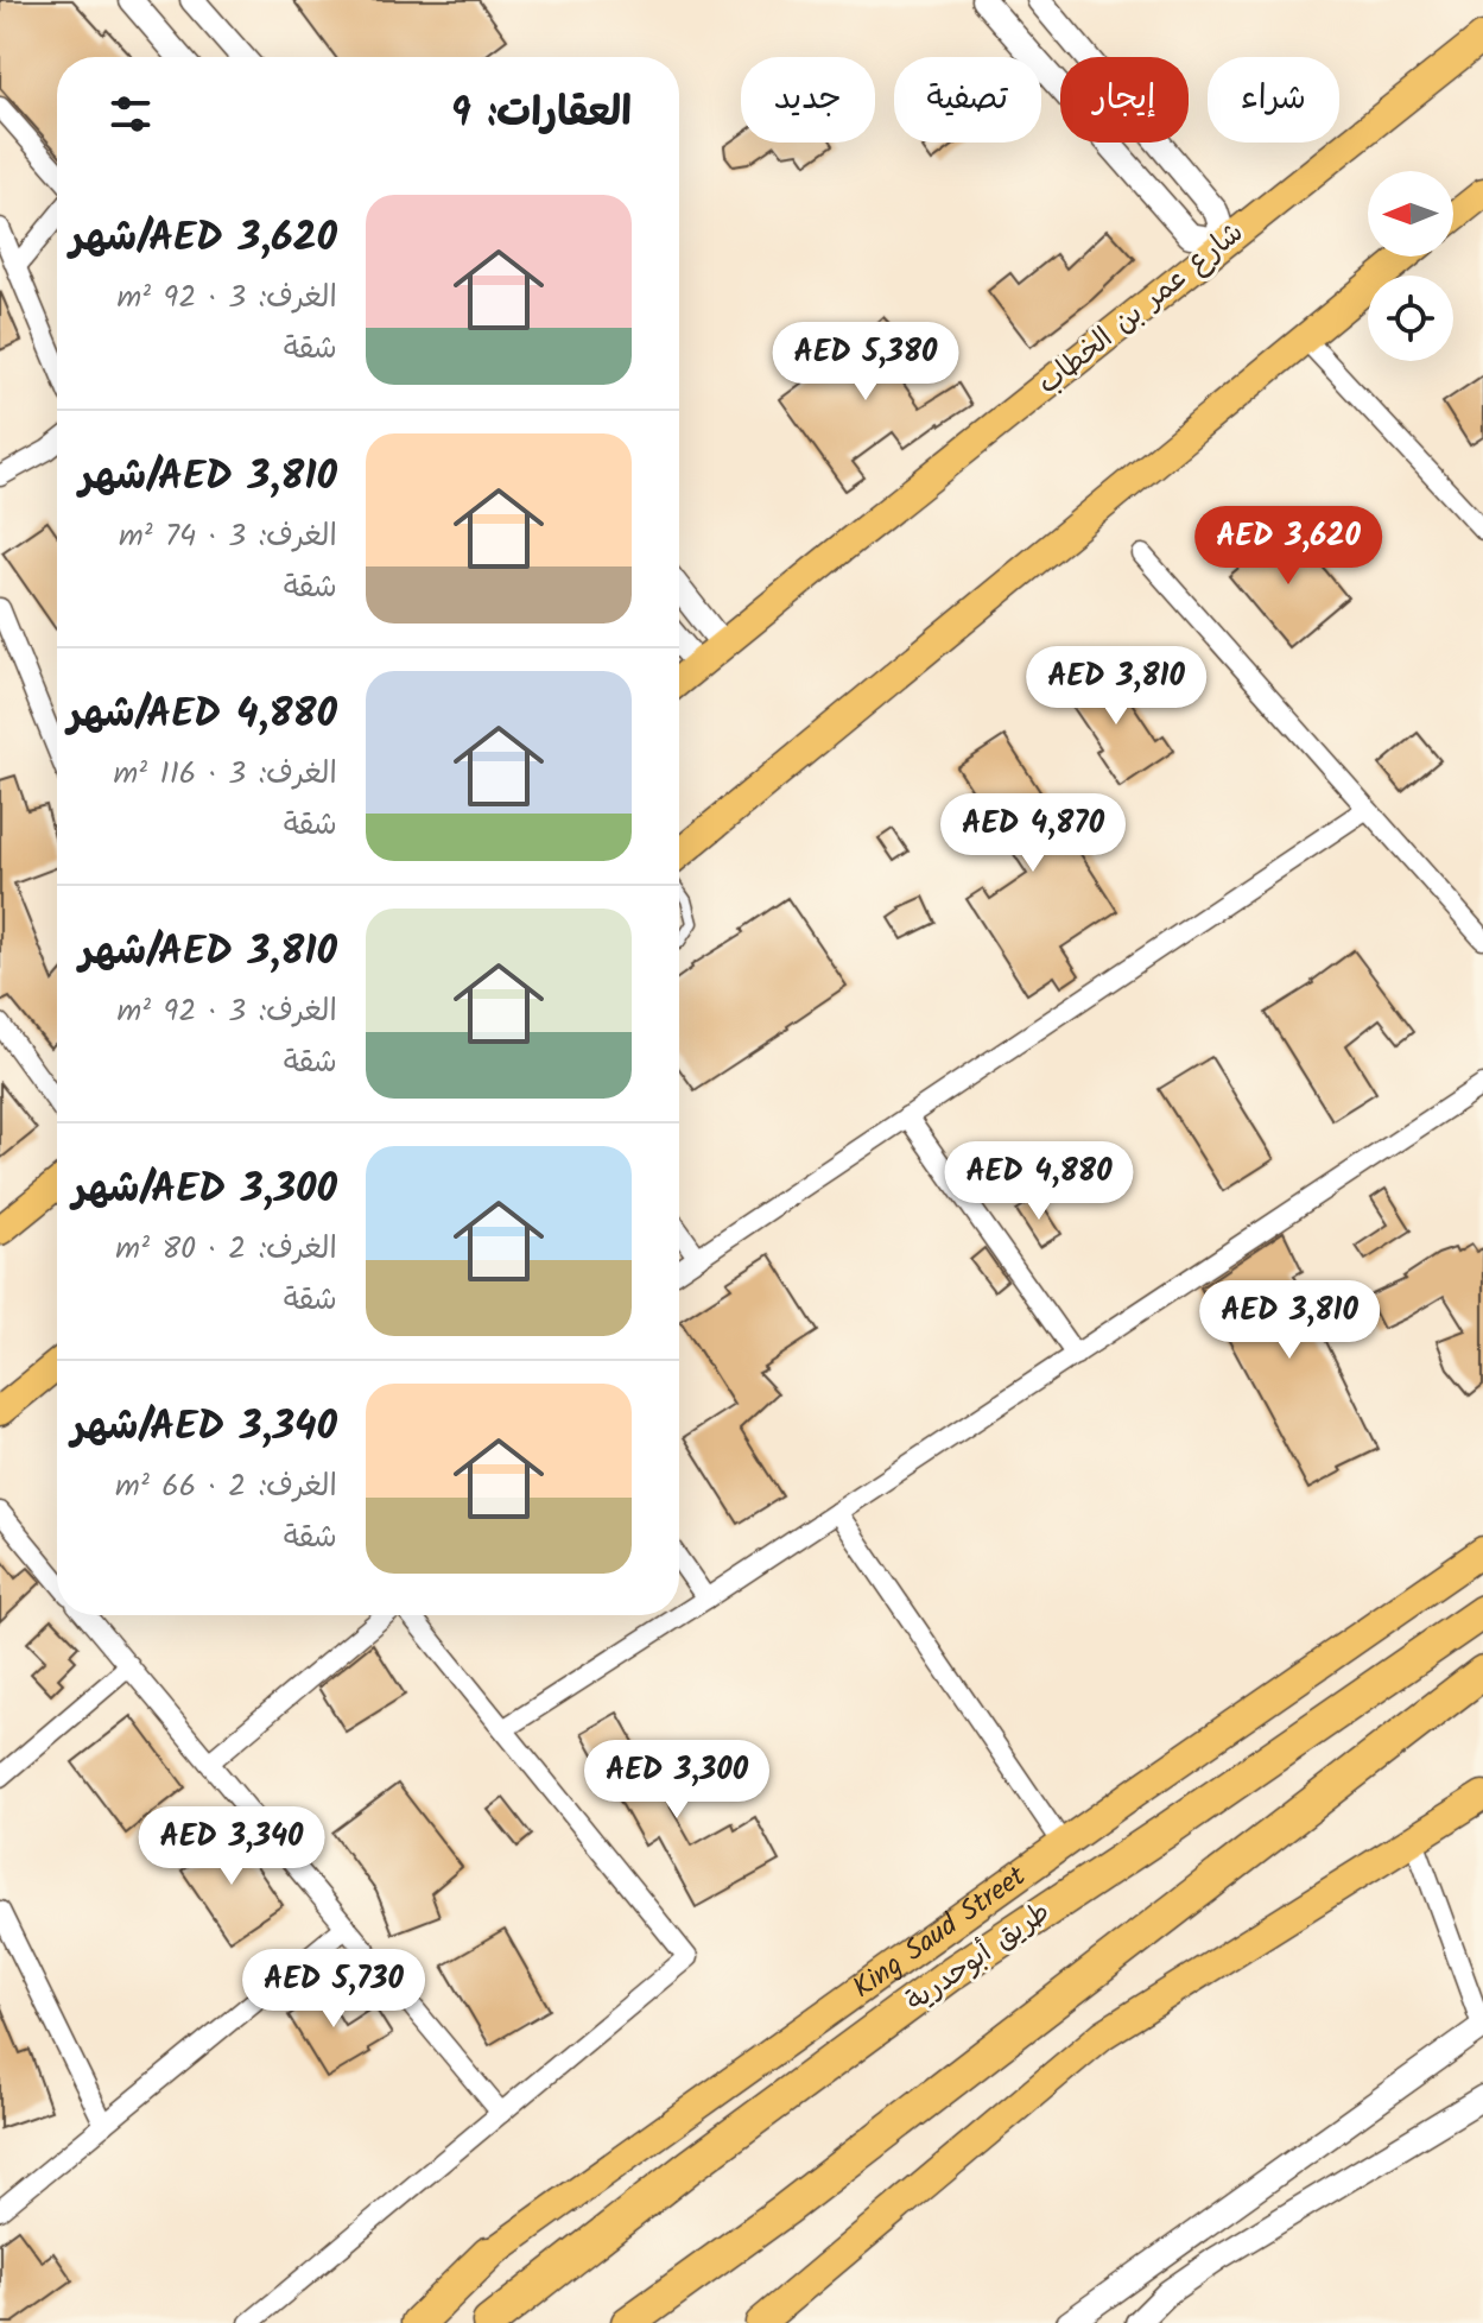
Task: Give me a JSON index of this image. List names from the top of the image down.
{
  "streets": {
    "highway": ["طريق أبوحدرية"],
    "main road": ["شارع عمر بن الخطاب", "King Saud Street"]
  },
  "north": "left",
  "page": {
    "chip": [
      "شراء",
      "إيجار",
      "تصفية",
      "جديد"
    ],
    "heading": "العقارات: 9",
    "list": [
      {
        "name": "AED 3,620/شهر",
        "note": "الغرف: 3 · 92 m² · شقة"
      },
      {
        "name": "AED 3,810/شهر",
        "note": "الغرف: 3 · 74 m² · شقة"
      },
      {
        "name": "AED 4,880/شهر",
        "note": "الغرف: 3 · 116 m² · شقة"
      },
      {
        "name": "AED 3,810/شهر",
        "note": "الغرف: 3 · 92 m² · شقة"
      },
      {
        "name": "AED 3,300/شهر",
        "note": "الغرف: 2 · 80 m² · شقة"
      },
      {
        "name": "AED 3,340/شهر",
        "note": "الغرف: 2 · 66 m² · شقة"
      }
    ],
    "price": [
      "AED 5,380",
      "AED 3,620",
      "AED 3,810",
      "AED 4,870",
      "AED 4,880",
      "AED 3,810",
      "AED 3,300",
      "AED 3,340",
      "AED 5,730"
    ]
  }
}
